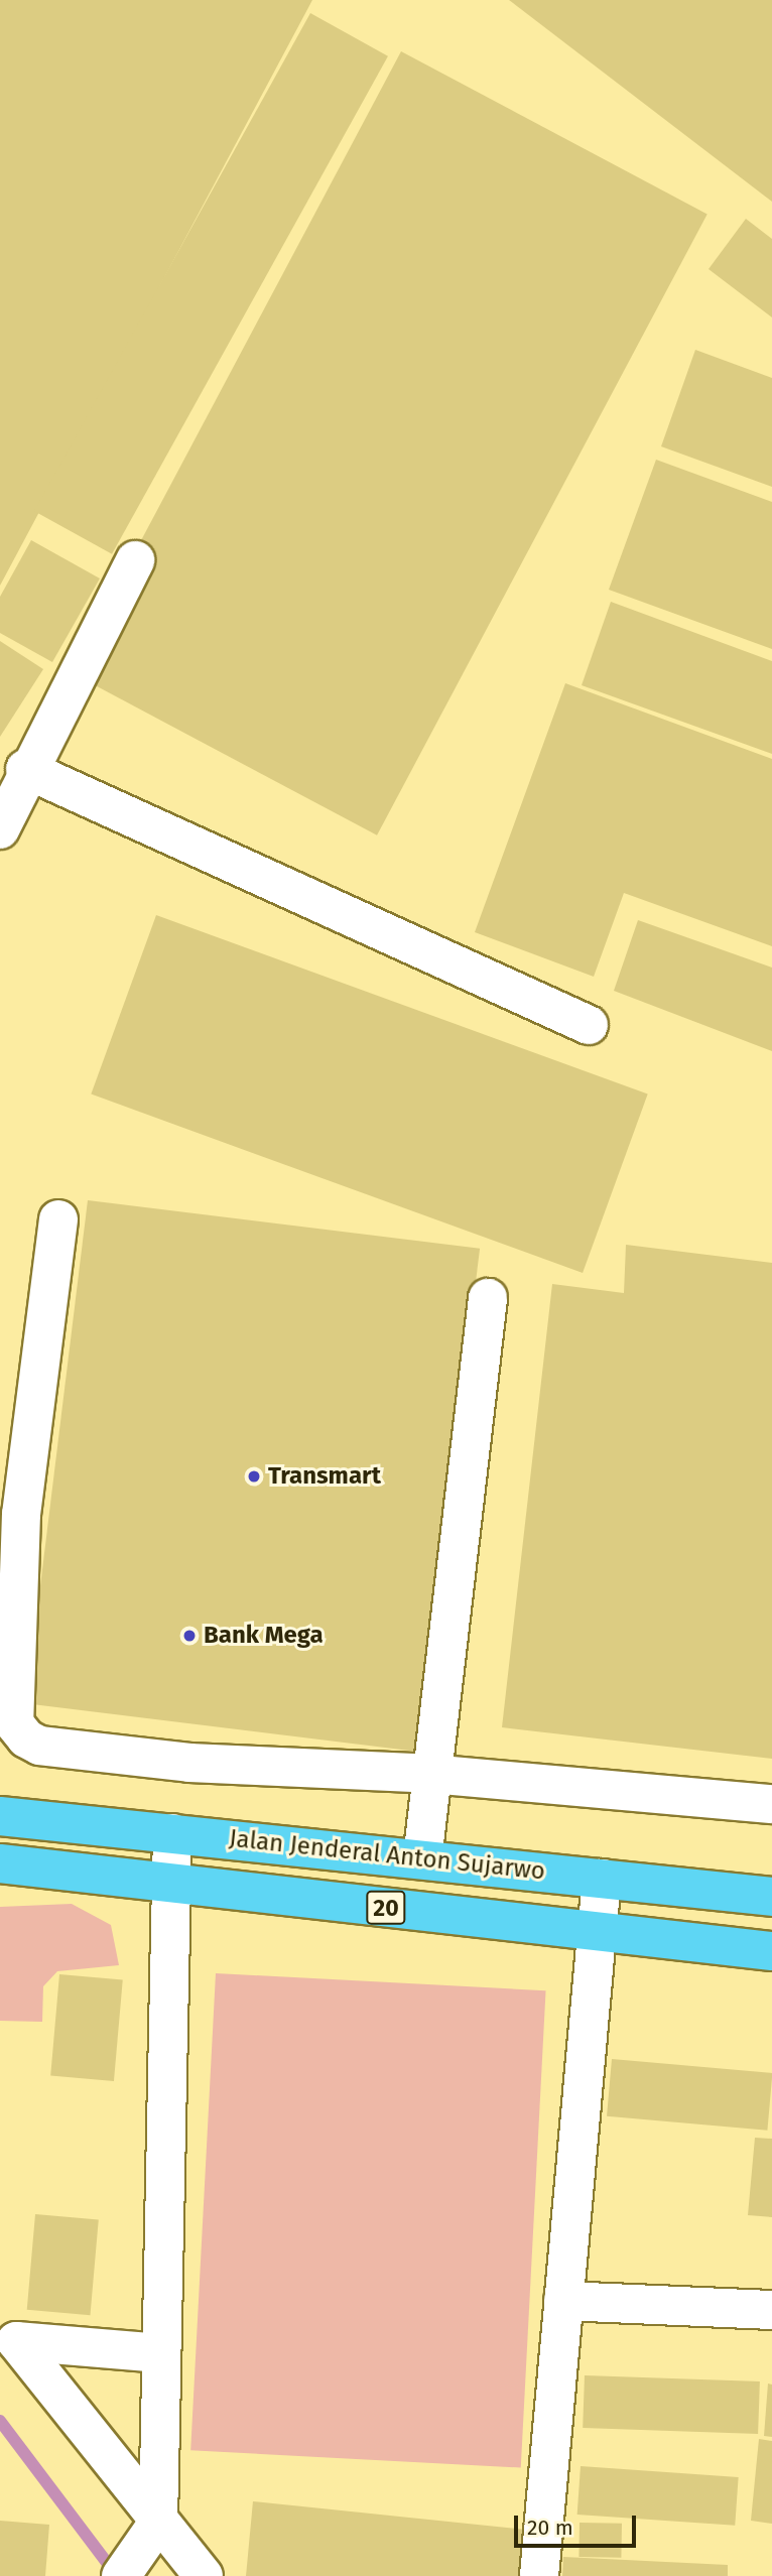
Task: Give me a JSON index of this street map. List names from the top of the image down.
{
  "streets": {
    "highway": ["Jalan Jenderal Anton Sujarwo", "20"]
  },
  "places": ["Transmart", "Bank Mega"],
  "scale_bar": "20 m"
}
